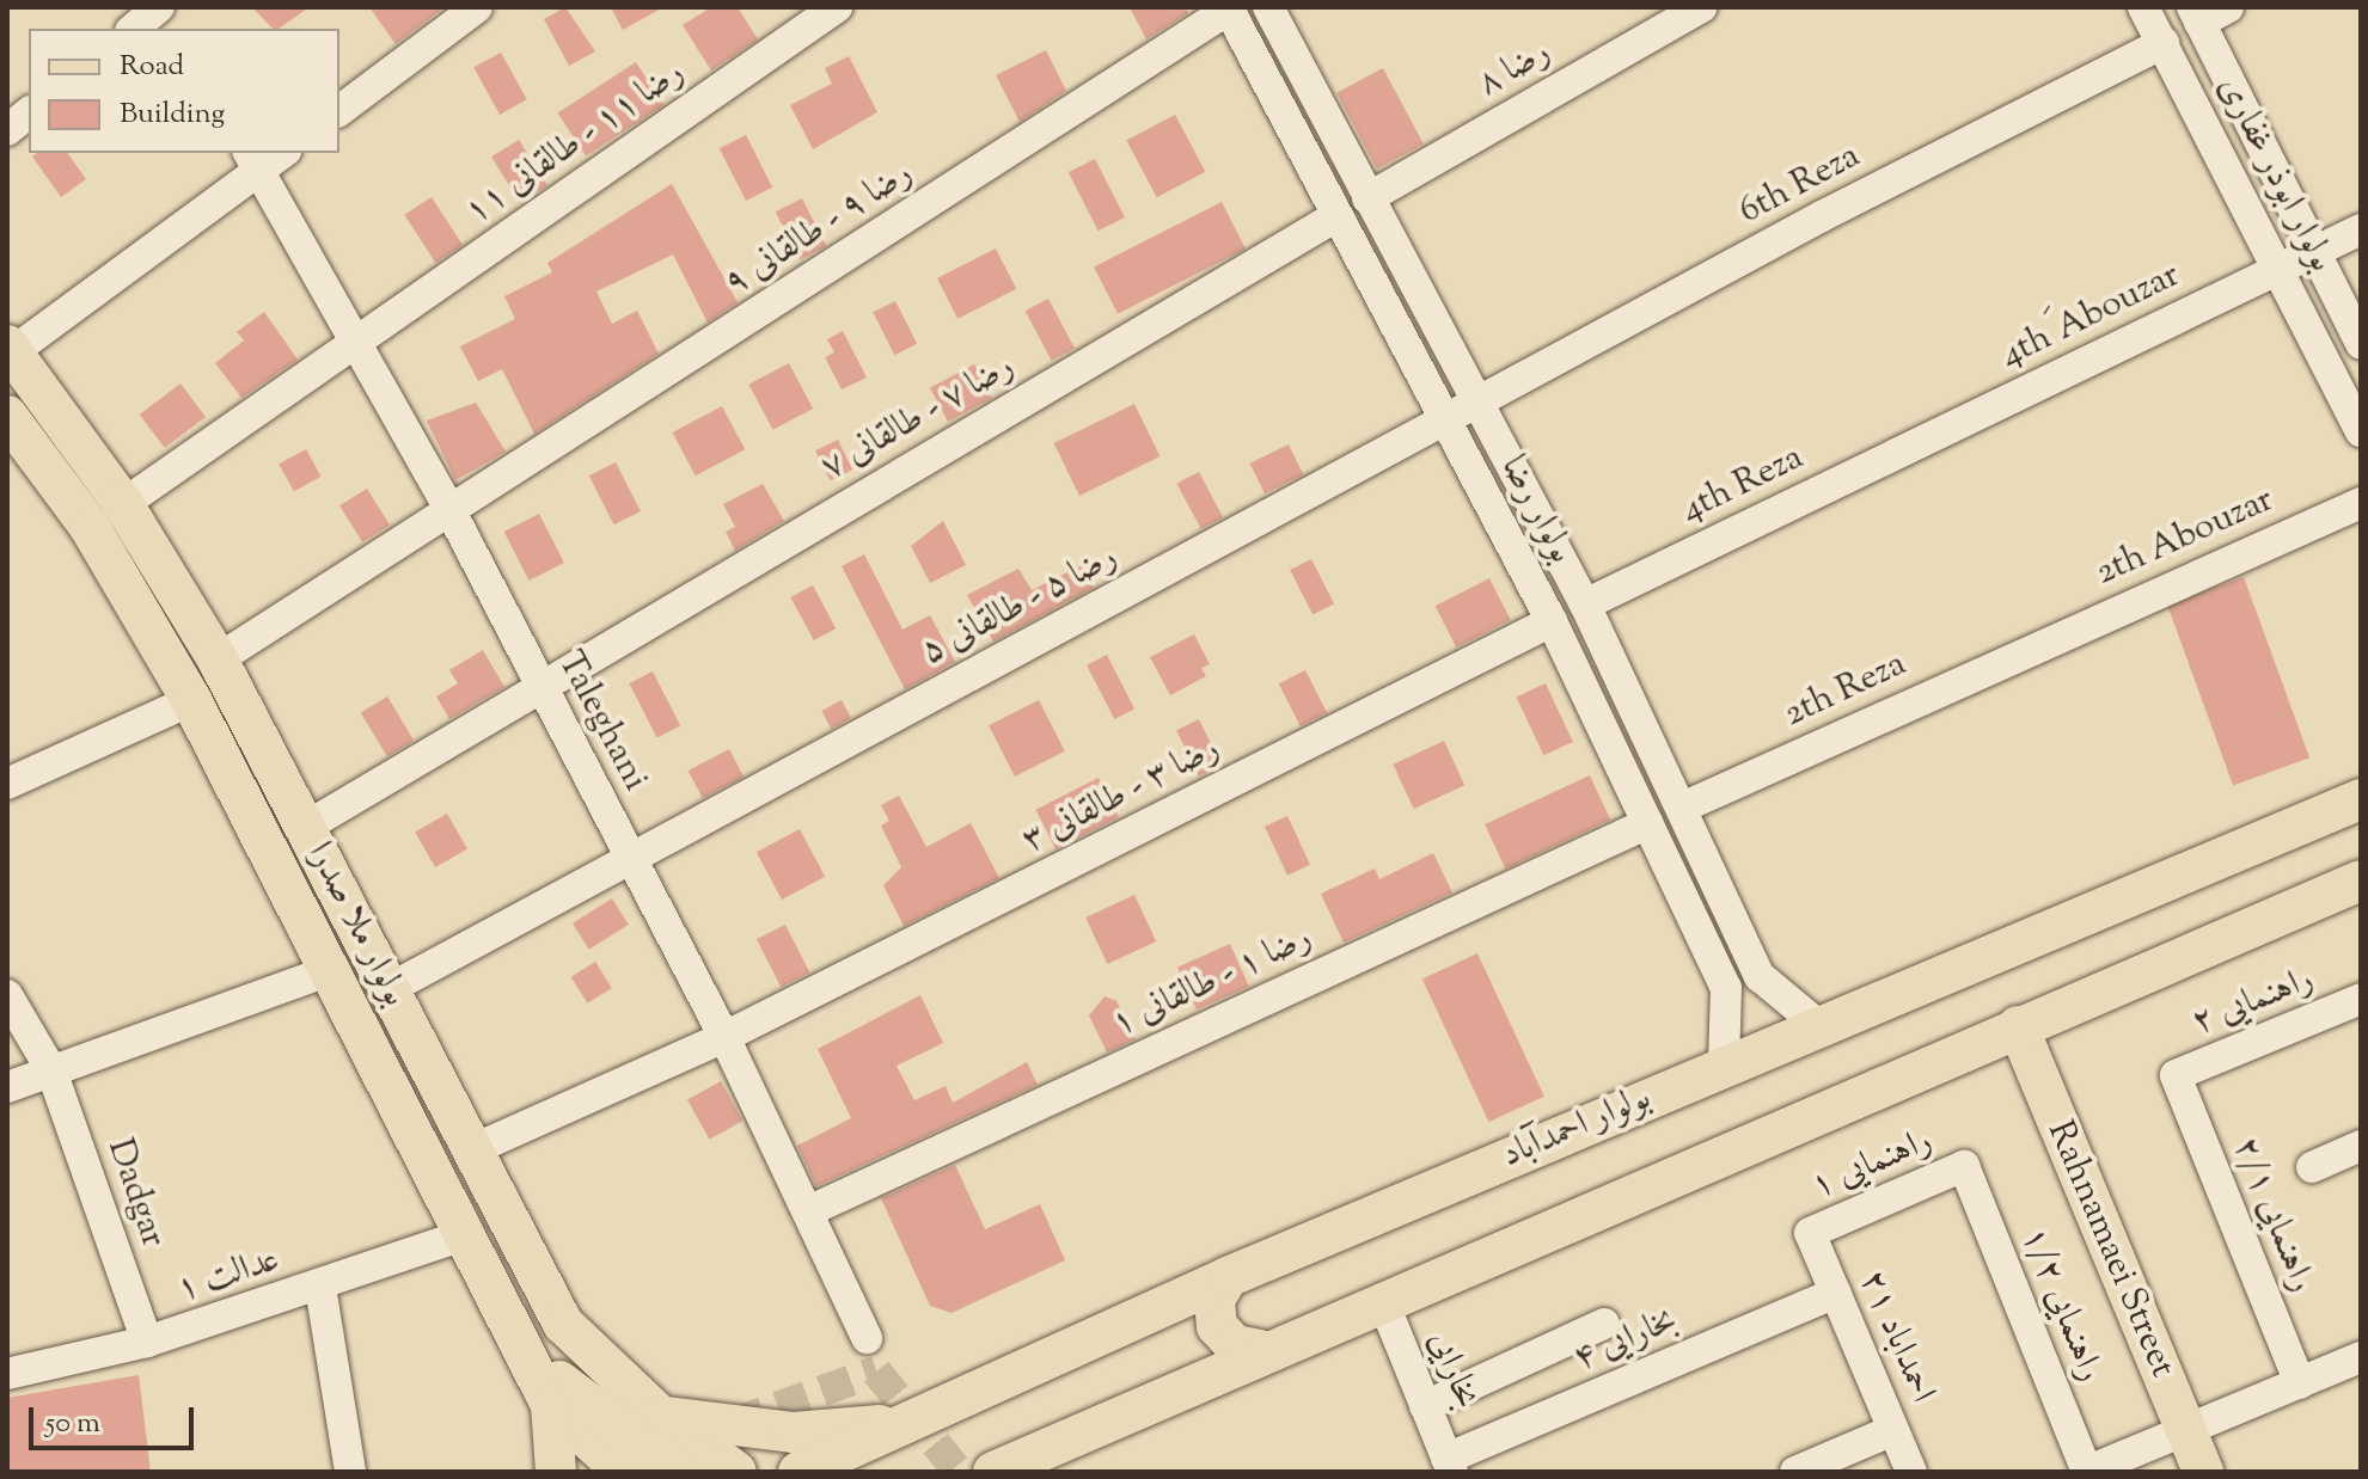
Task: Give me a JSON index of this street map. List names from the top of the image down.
{
  "streets": {
    "main road": ["بولوار ملا صدرا", "بولوار احمدآباد", "Rahnamaei Street"],
    "street": [
      "رضا ۸",
      "رضا ۱۱ - طالقانی ۱۱",
      "بولوار ابوذر غفاری",
      "6th Reza",
      "رضا ۹ - طالقانی ۹",
      "4th َAbouzar",
      "رضا ۷ - طالقانی ۷",
      "4th Reza",
      "بولوار رضا",
      "2th Abouzar",
      "رضا ۵ - طالقانی ۵",
      "2th Reza",
      "Taleghani",
      "رضا ۳ - طالقانی ۳",
      "رضا ۱ - طالقانی ۱",
      "راهنمایی ۲",
      "راهنمایی ۱",
      "Dadgar",
      "راهنمایی ۲/۱",
      "عدالت ۱",
      "راهنمایی ۱/۲",
      "احمداباد ۲۱",
      "بخارایی ۴",
      "بخارایی"
    ]
  },
  "crossings": [
    ["رضا ۸", "بولوار رضا"],
    ["رضا ۱۱ - طالقانی ۱۱", "Taleghani"],
    ["رضا ۱۱ - طالقانی ۱۱", "بولوار ملا صدرا"],
    ["بولوار ابوذر غفاری", "6th Reza"],
    ["بولوار ابوذر غفاری", "4th َAbouzar"],
    ["6th Reza", "بولوار رضا"],
    ["6th Reza", "رضا ۵ - طالقانی ۵"],
    ["رضا ۹ - طالقانی ۹", "بولوار رضا"],
    ["رضا ۹ - طالقانی ۹", "Taleghani"],
    ["رضا ۹ - طالقانی ۹", "بولوار ملا صدرا"],
    ["4th َAbouzar", "4th Reza"],
    ["رضا ۷ - طالقانی ۷", "بولوار رضا"],
    ["رضا ۷ - طالقانی ۷", "Taleghani"],
    ["رضا ۷ - طالقانی ۷", "بولوار ملا صدرا"],
    ["4th Reza", "بولوار رضا"],
    ["بولوار رضا", "رضا ۵ - طالقانی ۵"],
    ["بولوار رضا", "2th Reza"],
    ["بولوار رضا", "رضا ۳ - طالقانی ۳"],
    ["بولوار رضا", "رضا ۱ - طالقانی ۱"],
    ["بولوار رضا", "بولوار احمدآباد"],
    ["2th Abouzar", "2th Reza"],
    ["رضا ۵ - طالقانی ۵", "Taleghani"],
    ["رضا ۵ - طالقانی ۵", "بولوار ملا صدرا"],
    ["Taleghani", "رضا ۳ - طالقانی ۳"],
    ["Taleghani", "رضا ۱ - طالقانی ۱"],
    ["رضا ۳ - طالقانی ۳", "بولوار ملا صدرا"],
    ["بولوار ملا صدرا", "عدالت ۱"],
    ["راهنمایی ۲", "راهنمایی ۲/۱"],
    ["راهنمایی ۱", "راهنمایی ۱/۲"],
    ["راهنمایی ۱", "احمداباد ۲۱"],
    ["Dadgar", "عدالت ۱"],
    ["احمداباد ۲۱", "بخارایی ۴"],
    ["بخارایی ۴", "بخارایی"]
  ],
  "legend": ["Road", "Building"],
  "scale_bar": "50 m"
}
